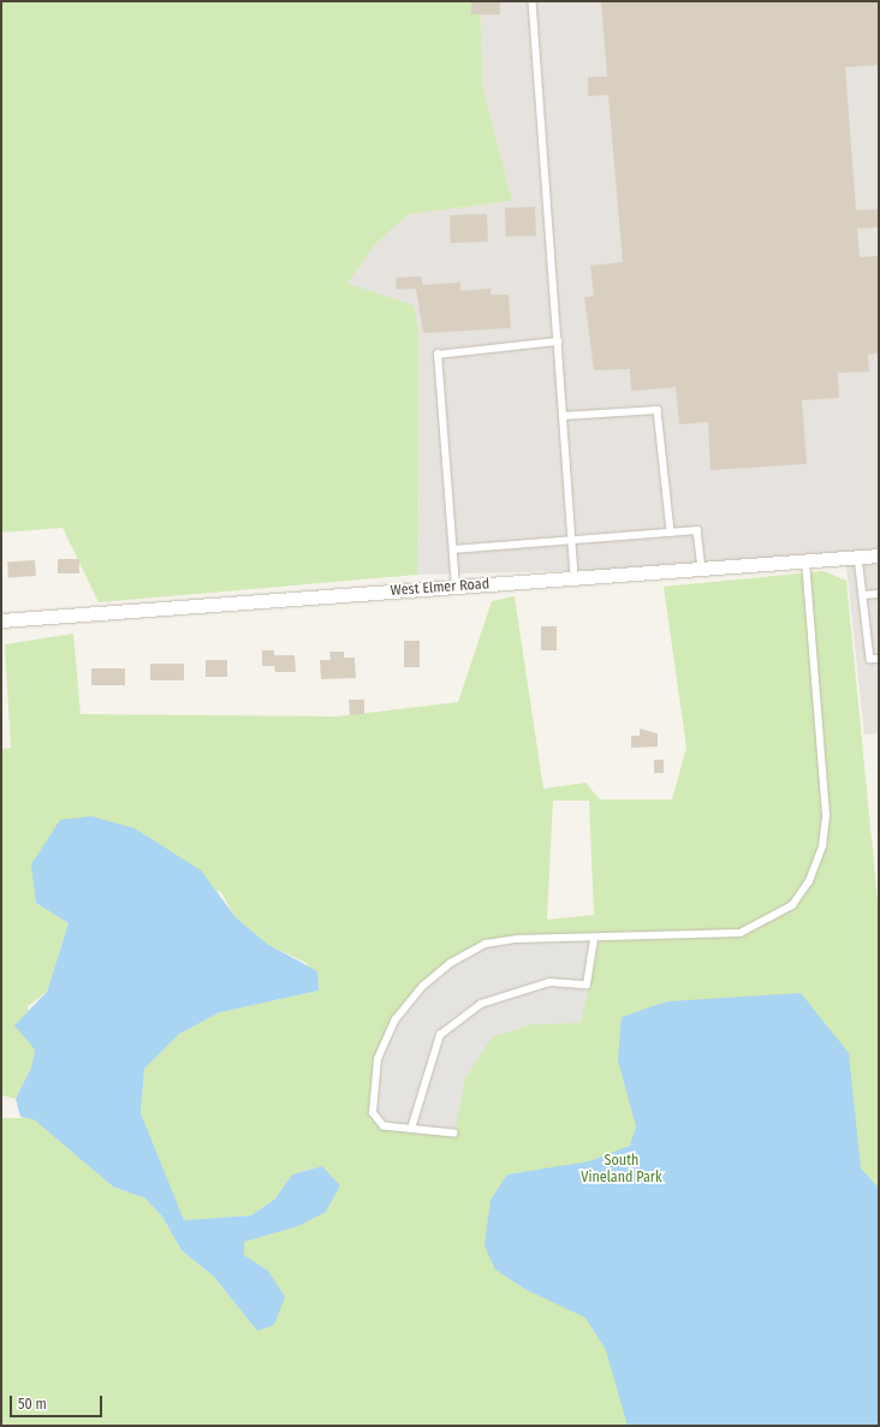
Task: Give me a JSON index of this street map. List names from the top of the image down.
{
  "streets": {
    "street": ["West Elmer Road"]
  },
  "parks": ["South Vineland Park"],
  "scale_bar": "50 m"
}
